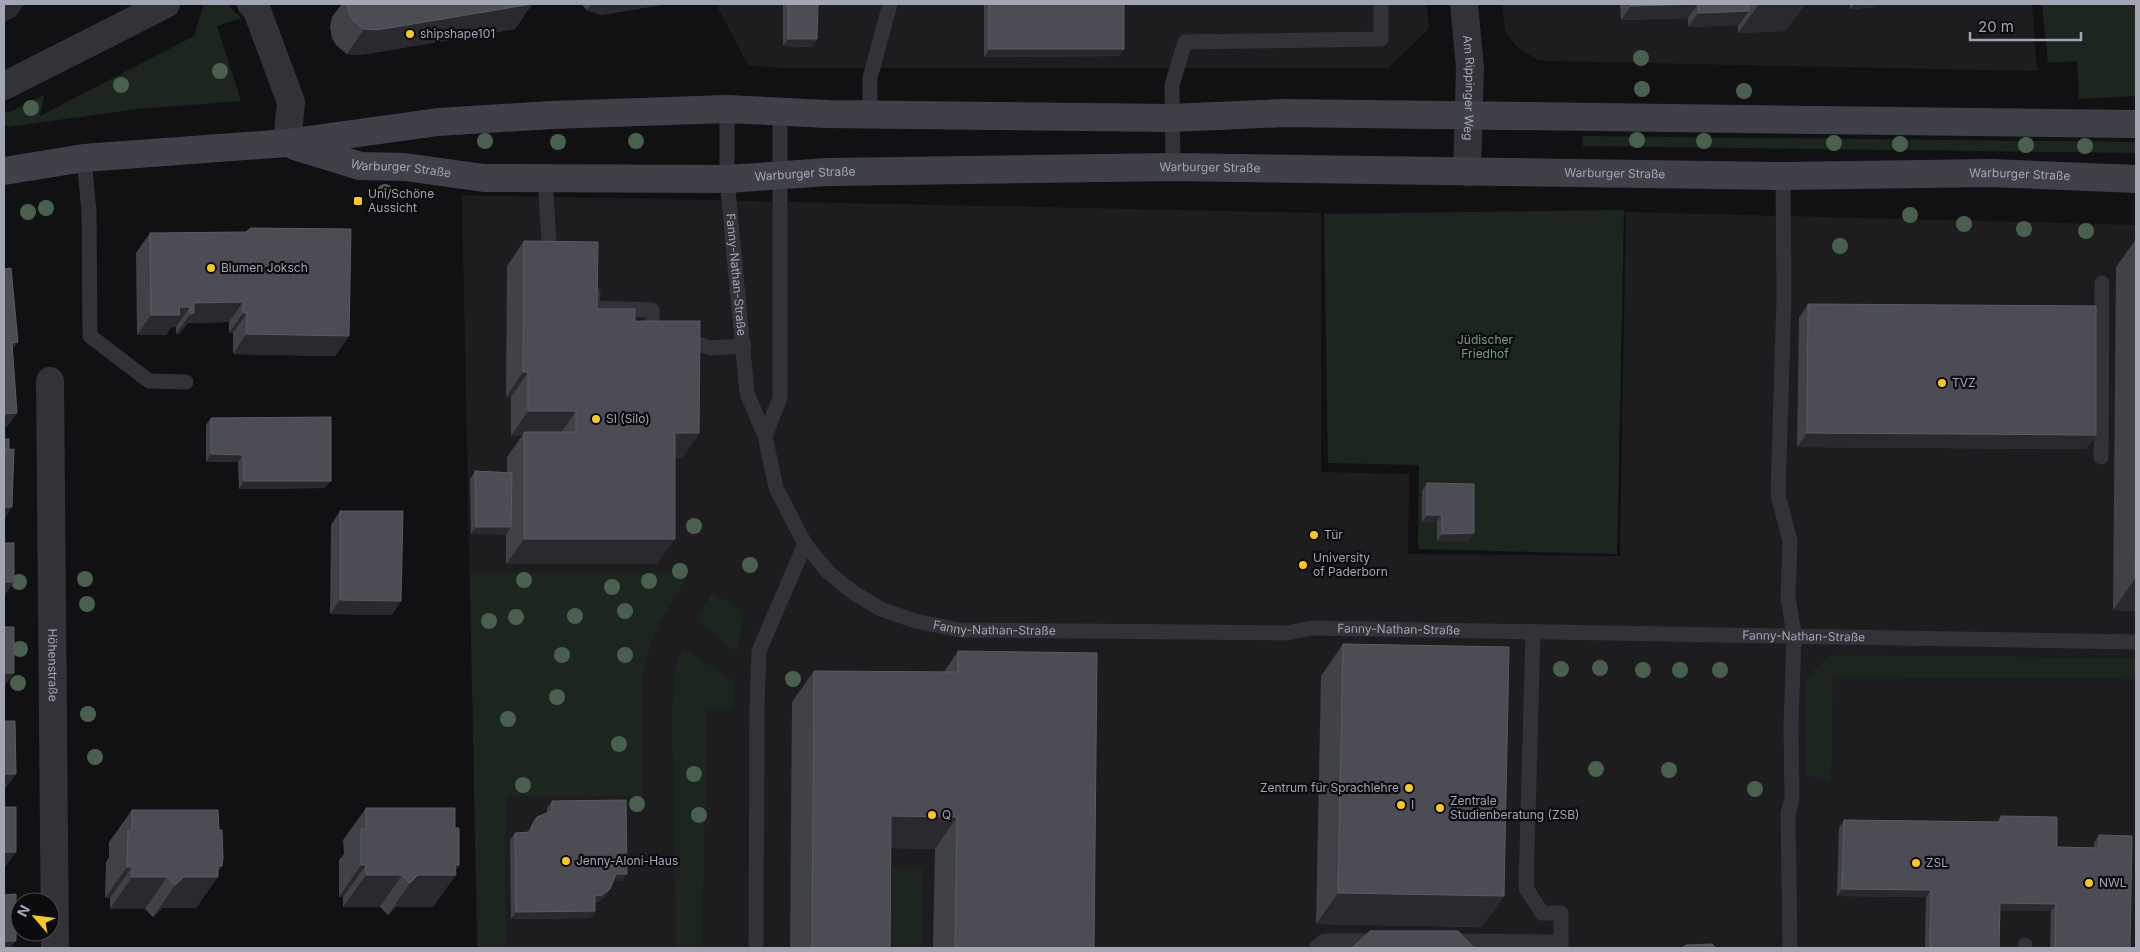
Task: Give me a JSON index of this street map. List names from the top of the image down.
{
  "streets": {
    "main road": ["Warburger Straße"],
    "street": ["Am Rippinger Weg", "Höhenstraße"],
    "lane": ["Fanny-Nathan-Straße"]
  },
  "crossings": [
    ["Am Rippinger Weg", "Warburger Straße"],
    ["Warburger Straße", "Fanny-Nathan-Straße"]
  ],
  "parks": ["Jüdischer Friedhof"],
  "places": {
    "other": [
      "shipshape101",
      "Blumen Joksch",
      "TVZ",
      "SI (Silo)",
      "Tür",
      "University of Paderborn",
      "Zentrum für Sprachlehre",
      "I",
      "Zentrale Studienberatung (ZSB)",
      "Q",
      "Jenny-Aloni-Haus",
      "ZSL",
      "NWL"
    ],
    "transit": ["Uni/Schöne Aussicht"]
  },
  "scale_bar": "20 m",
  "north": "top left"
}
